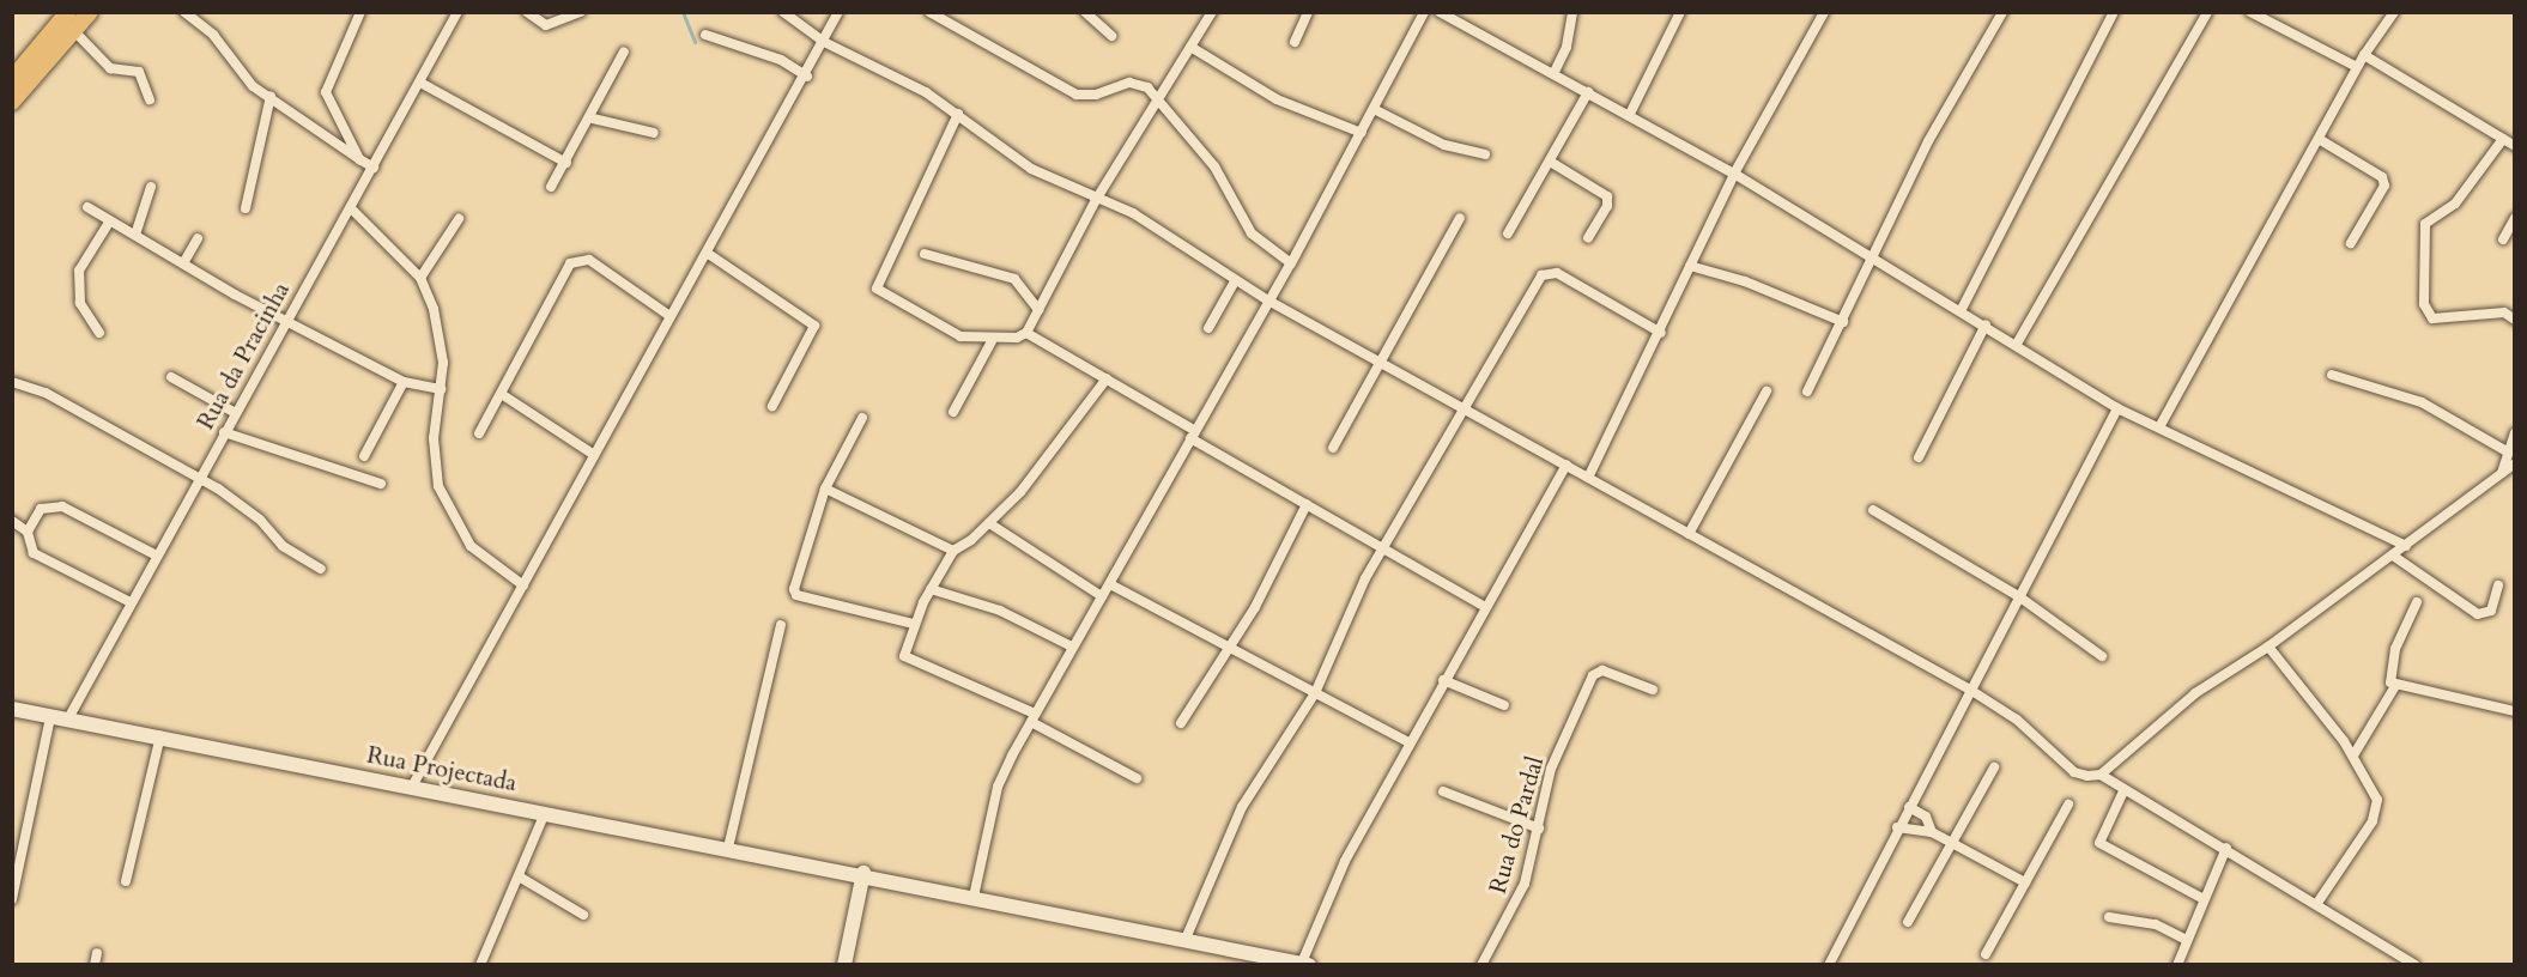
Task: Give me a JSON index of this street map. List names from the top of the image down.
{
  "streets": {
    "main road": ["Rua Projectada"],
    "street": ["Rua da Pracinha", "Rua do Pardal"]
  },
  "crossings": [
    ["Rua da Pracinha", "Rua Projectada"]
  ]
}
